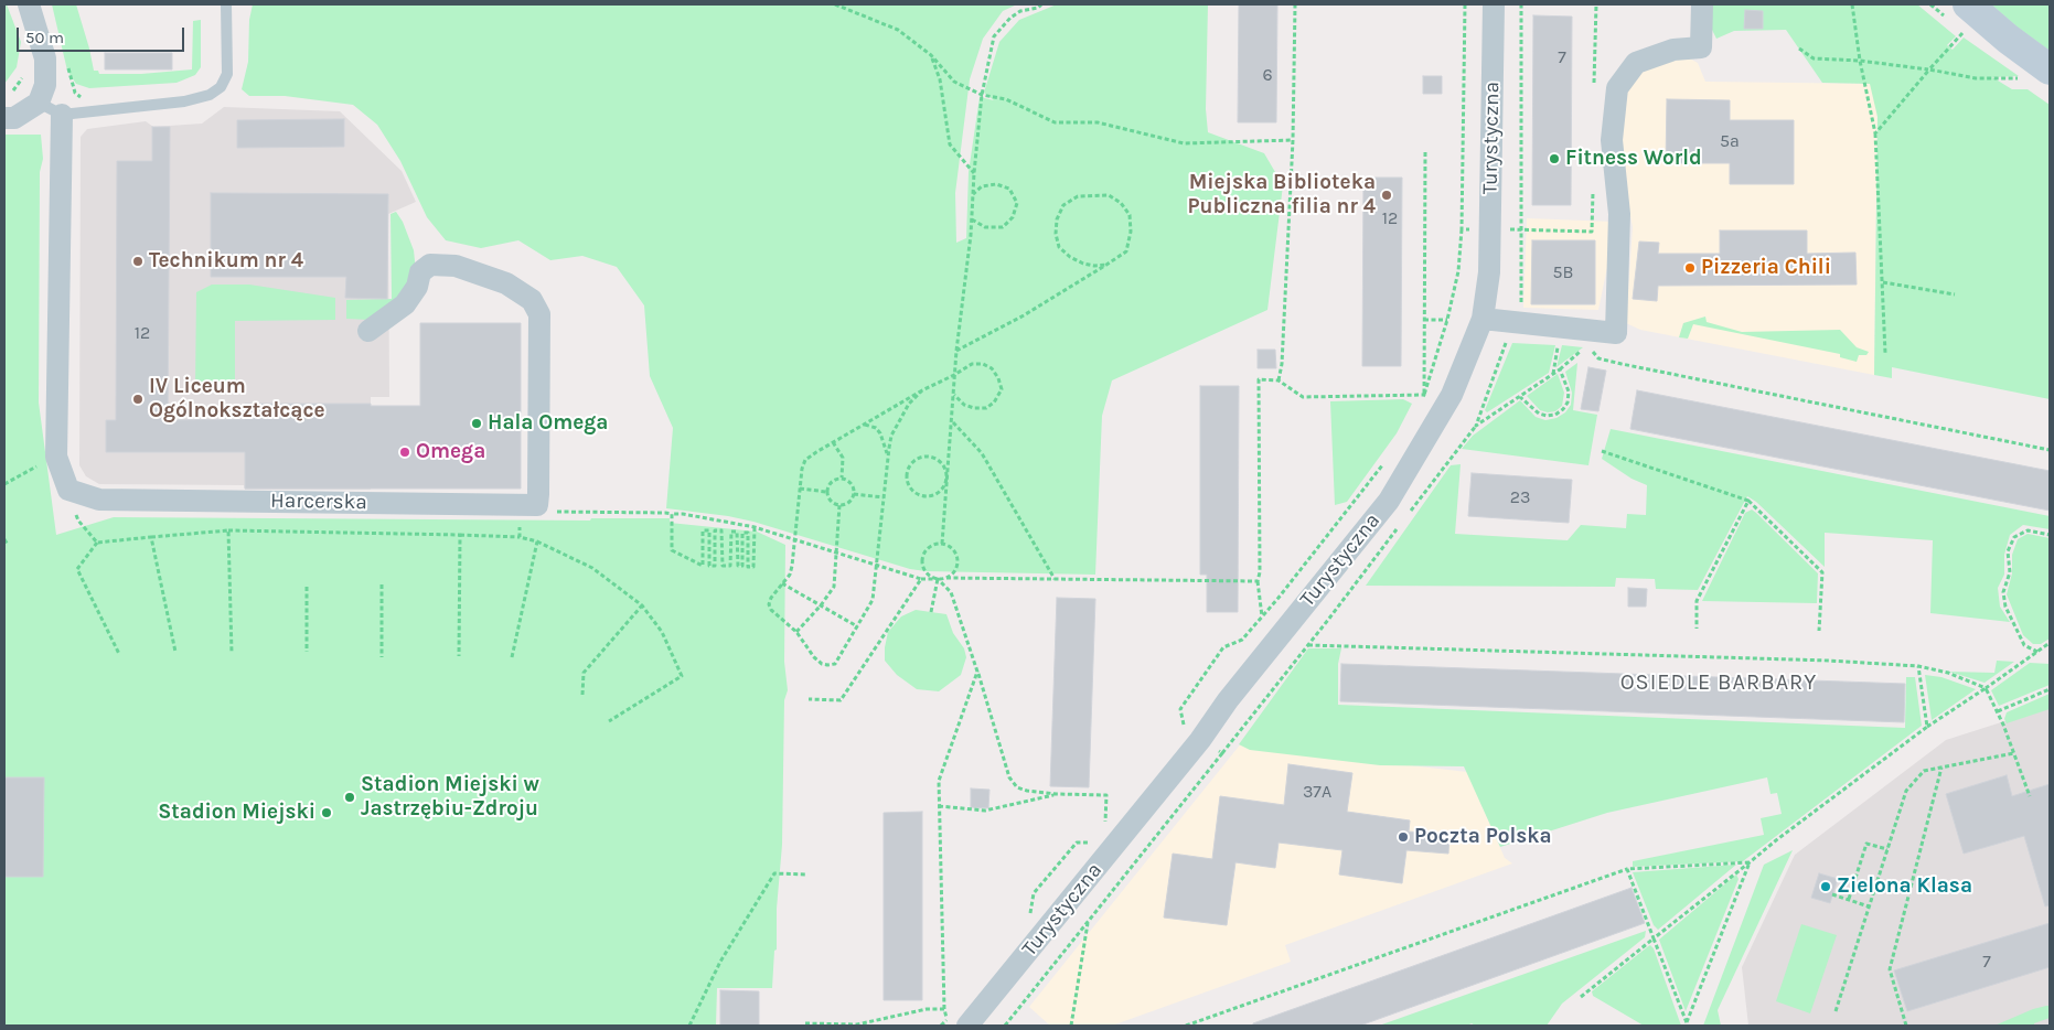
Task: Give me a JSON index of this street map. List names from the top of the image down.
{
  "streets": {
    "street": ["Turystyczna", "Harcerska"]
  },
  "districts": ["OSIEDLE BARBARY"],
  "places": [
    "Fitness World",
    "Miejska Biblioteka Publiczna filia nr 4",
    "Technikum nr 4",
    "Pizzeria Chili",
    "IV Liceum Ogólnokształcące",
    "Hala Omega",
    "Omega",
    "Stadion Miejski w Jastrzębiu-Zdroju",
    "Stadion Miejski",
    "Poczta Polska",
    "Zielona Klasa"
  ],
  "house_numbers": [
    "7",
    "6",
    "5a",
    "12",
    "5B",
    "12",
    "23",
    "37A",
    "7"
  ],
  "scale_bar": "50 m"
}
